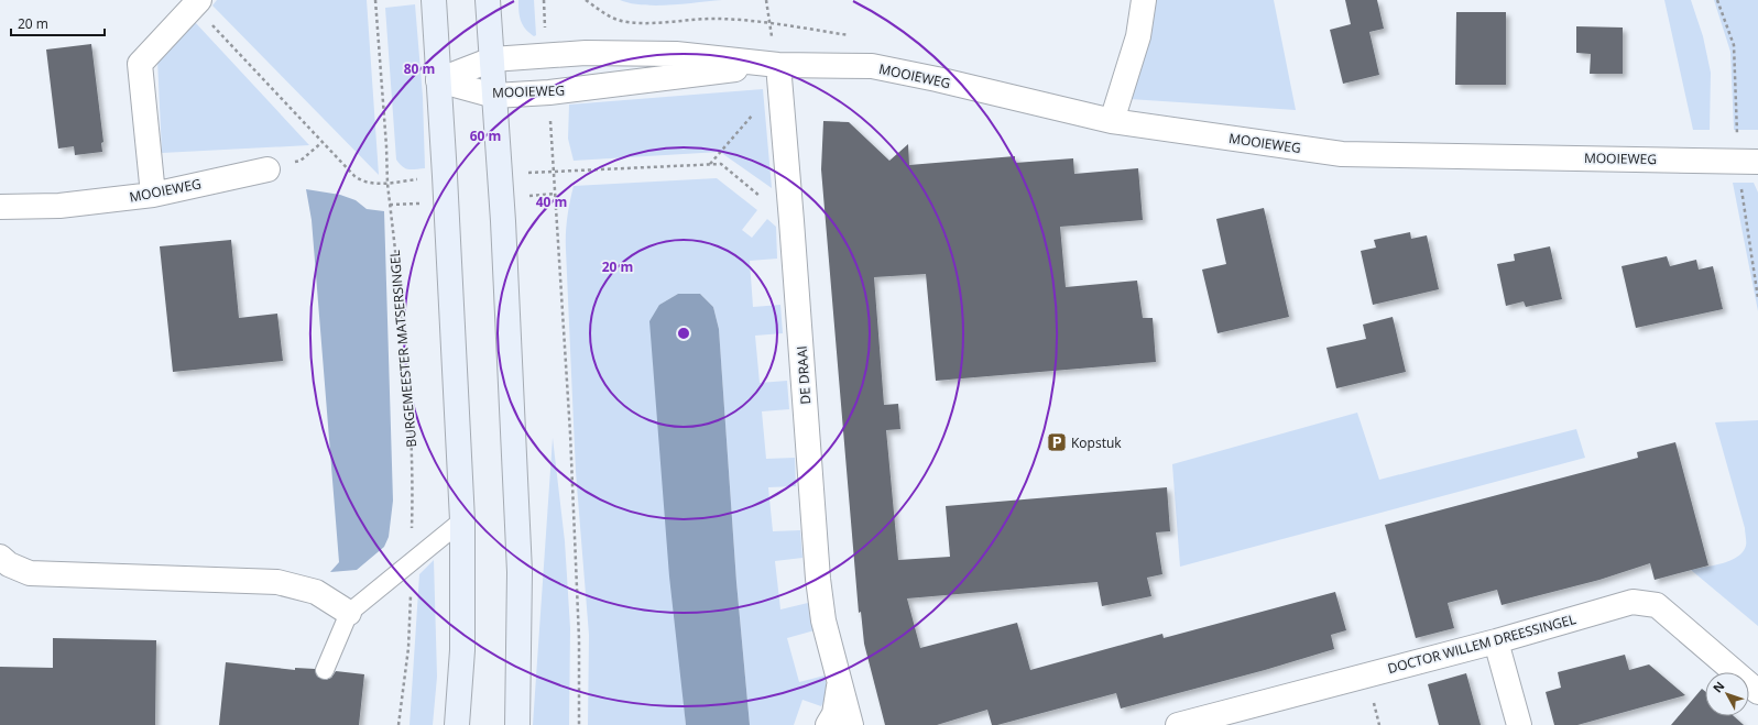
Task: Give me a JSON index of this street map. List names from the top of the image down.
{
  "streets": {
    "street": ["MOOIEWEG", "DE DRAAI", "DOCTOR WILLEM DREESSINGEL"],
    "path": ["BURGEMEESTER MATSERSINGEL"]
  },
  "crossings": [
    ["MOOIEWEG", "DE DRAAI"]
  ],
  "places": {
    "parking": ["Kopstuk"]
  },
  "scale_bar": "20 m",
  "north": "top left",
  "rings": [
    "80 m",
    "60 m",
    "40 m",
    "20 m"
  ]
}
